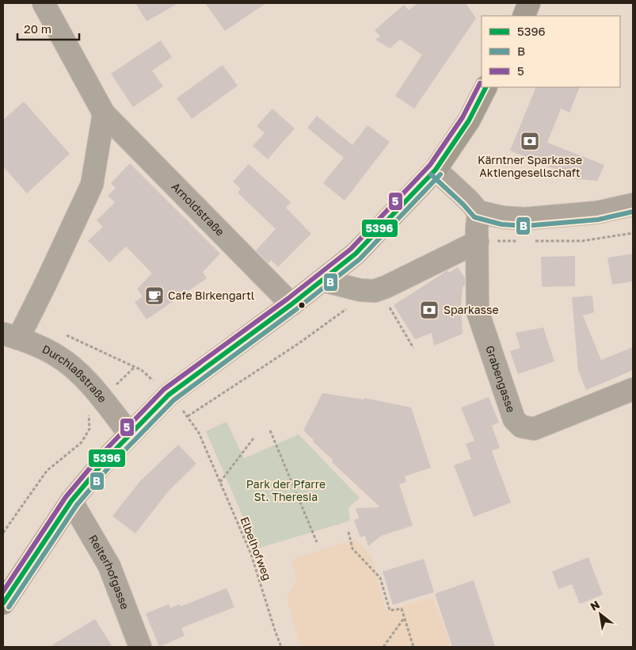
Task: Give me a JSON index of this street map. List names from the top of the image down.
{
  "streets": {
    "street": [
      "Arnoldstraße",
      "Durchlaßstraße",
      "Grabengasse",
      "Reiterhofgasse"
    ],
    "path": ["Elbelhofweg"]
  },
  "parks": ["Park der Pfarre St. Theresia"],
  "places": {
    "bank": ["Kärntner Sparkasse Aktiengesellschaft", "Sparkasse"],
    "cafe": ["Cafe Birkengartl"]
  },
  "lines": ["transit line 5", "transit line 5396", "transit line B"],
  "legend": ["5396", "B", "5"],
  "scale_bar": "20 m",
  "north": "top left"
}
